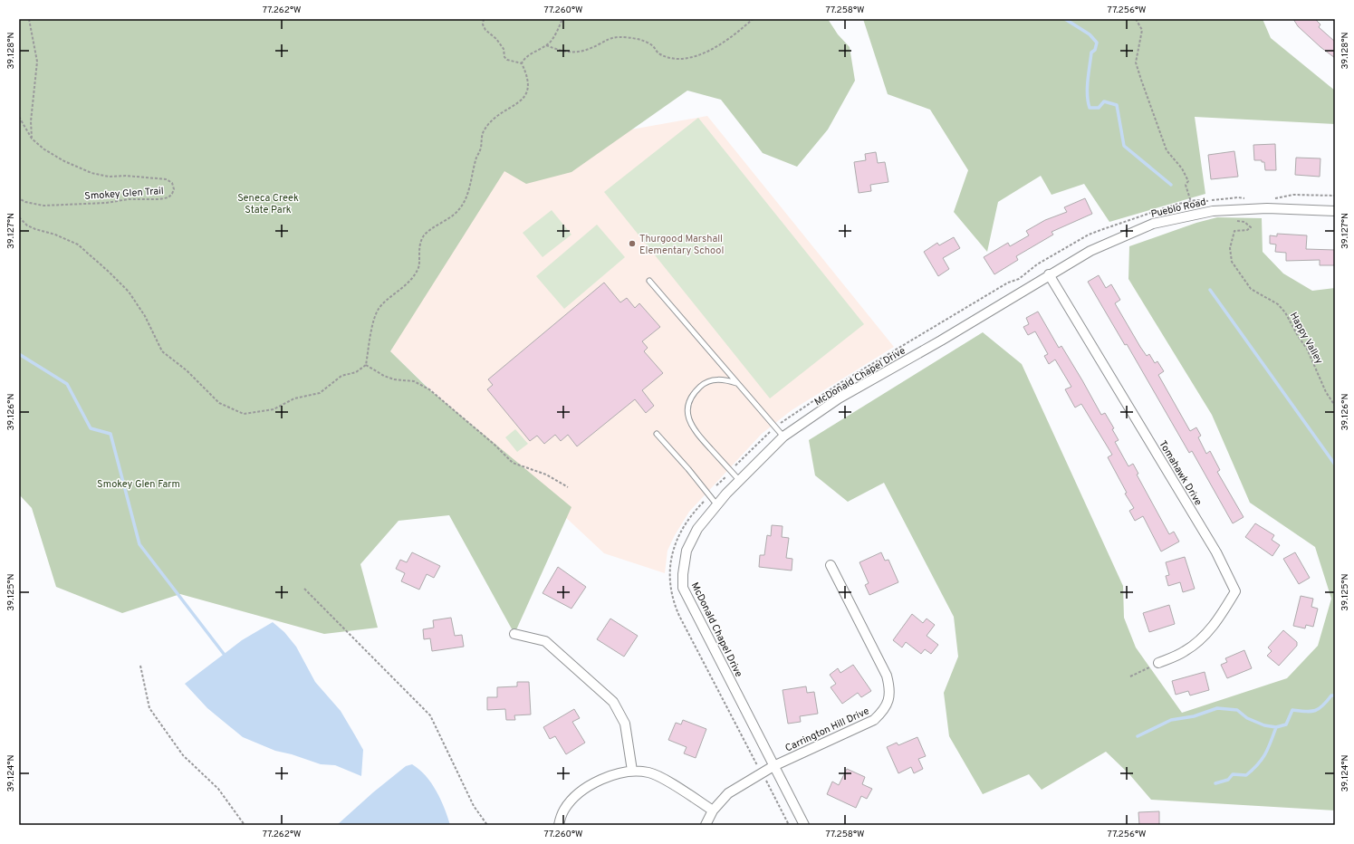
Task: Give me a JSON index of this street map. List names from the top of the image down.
{
  "streets": {
    "street": [
      "Pueblo Road",
      "McDonald Chapel Drive",
      "Tomahawk Drive",
      "Carrington Hill Drive"
    ],
    "path": ["Smokey Glen Trail", "Happy Valley"]
  },
  "crossings": [
    ["Pueblo Road", "McDonald Chapel Drive"],
    ["Pueblo Road", "Tomahawk Drive"],
    ["McDonald Chapel Drive", "Carrington Hill Drive"]
  ],
  "parks": ["Seneca Creek State Park", "Smokey Glen Farm"],
  "places": ["Thurgood Marshall Elementary School"],
  "coordinates": [
    "77.262°W",
    "77.260°W",
    "77.258°W",
    "77.256°W",
    "39.128°N",
    "39.127°N",
    "39.126°N",
    "39.125°N",
    "39.124°N"
  ]
}
